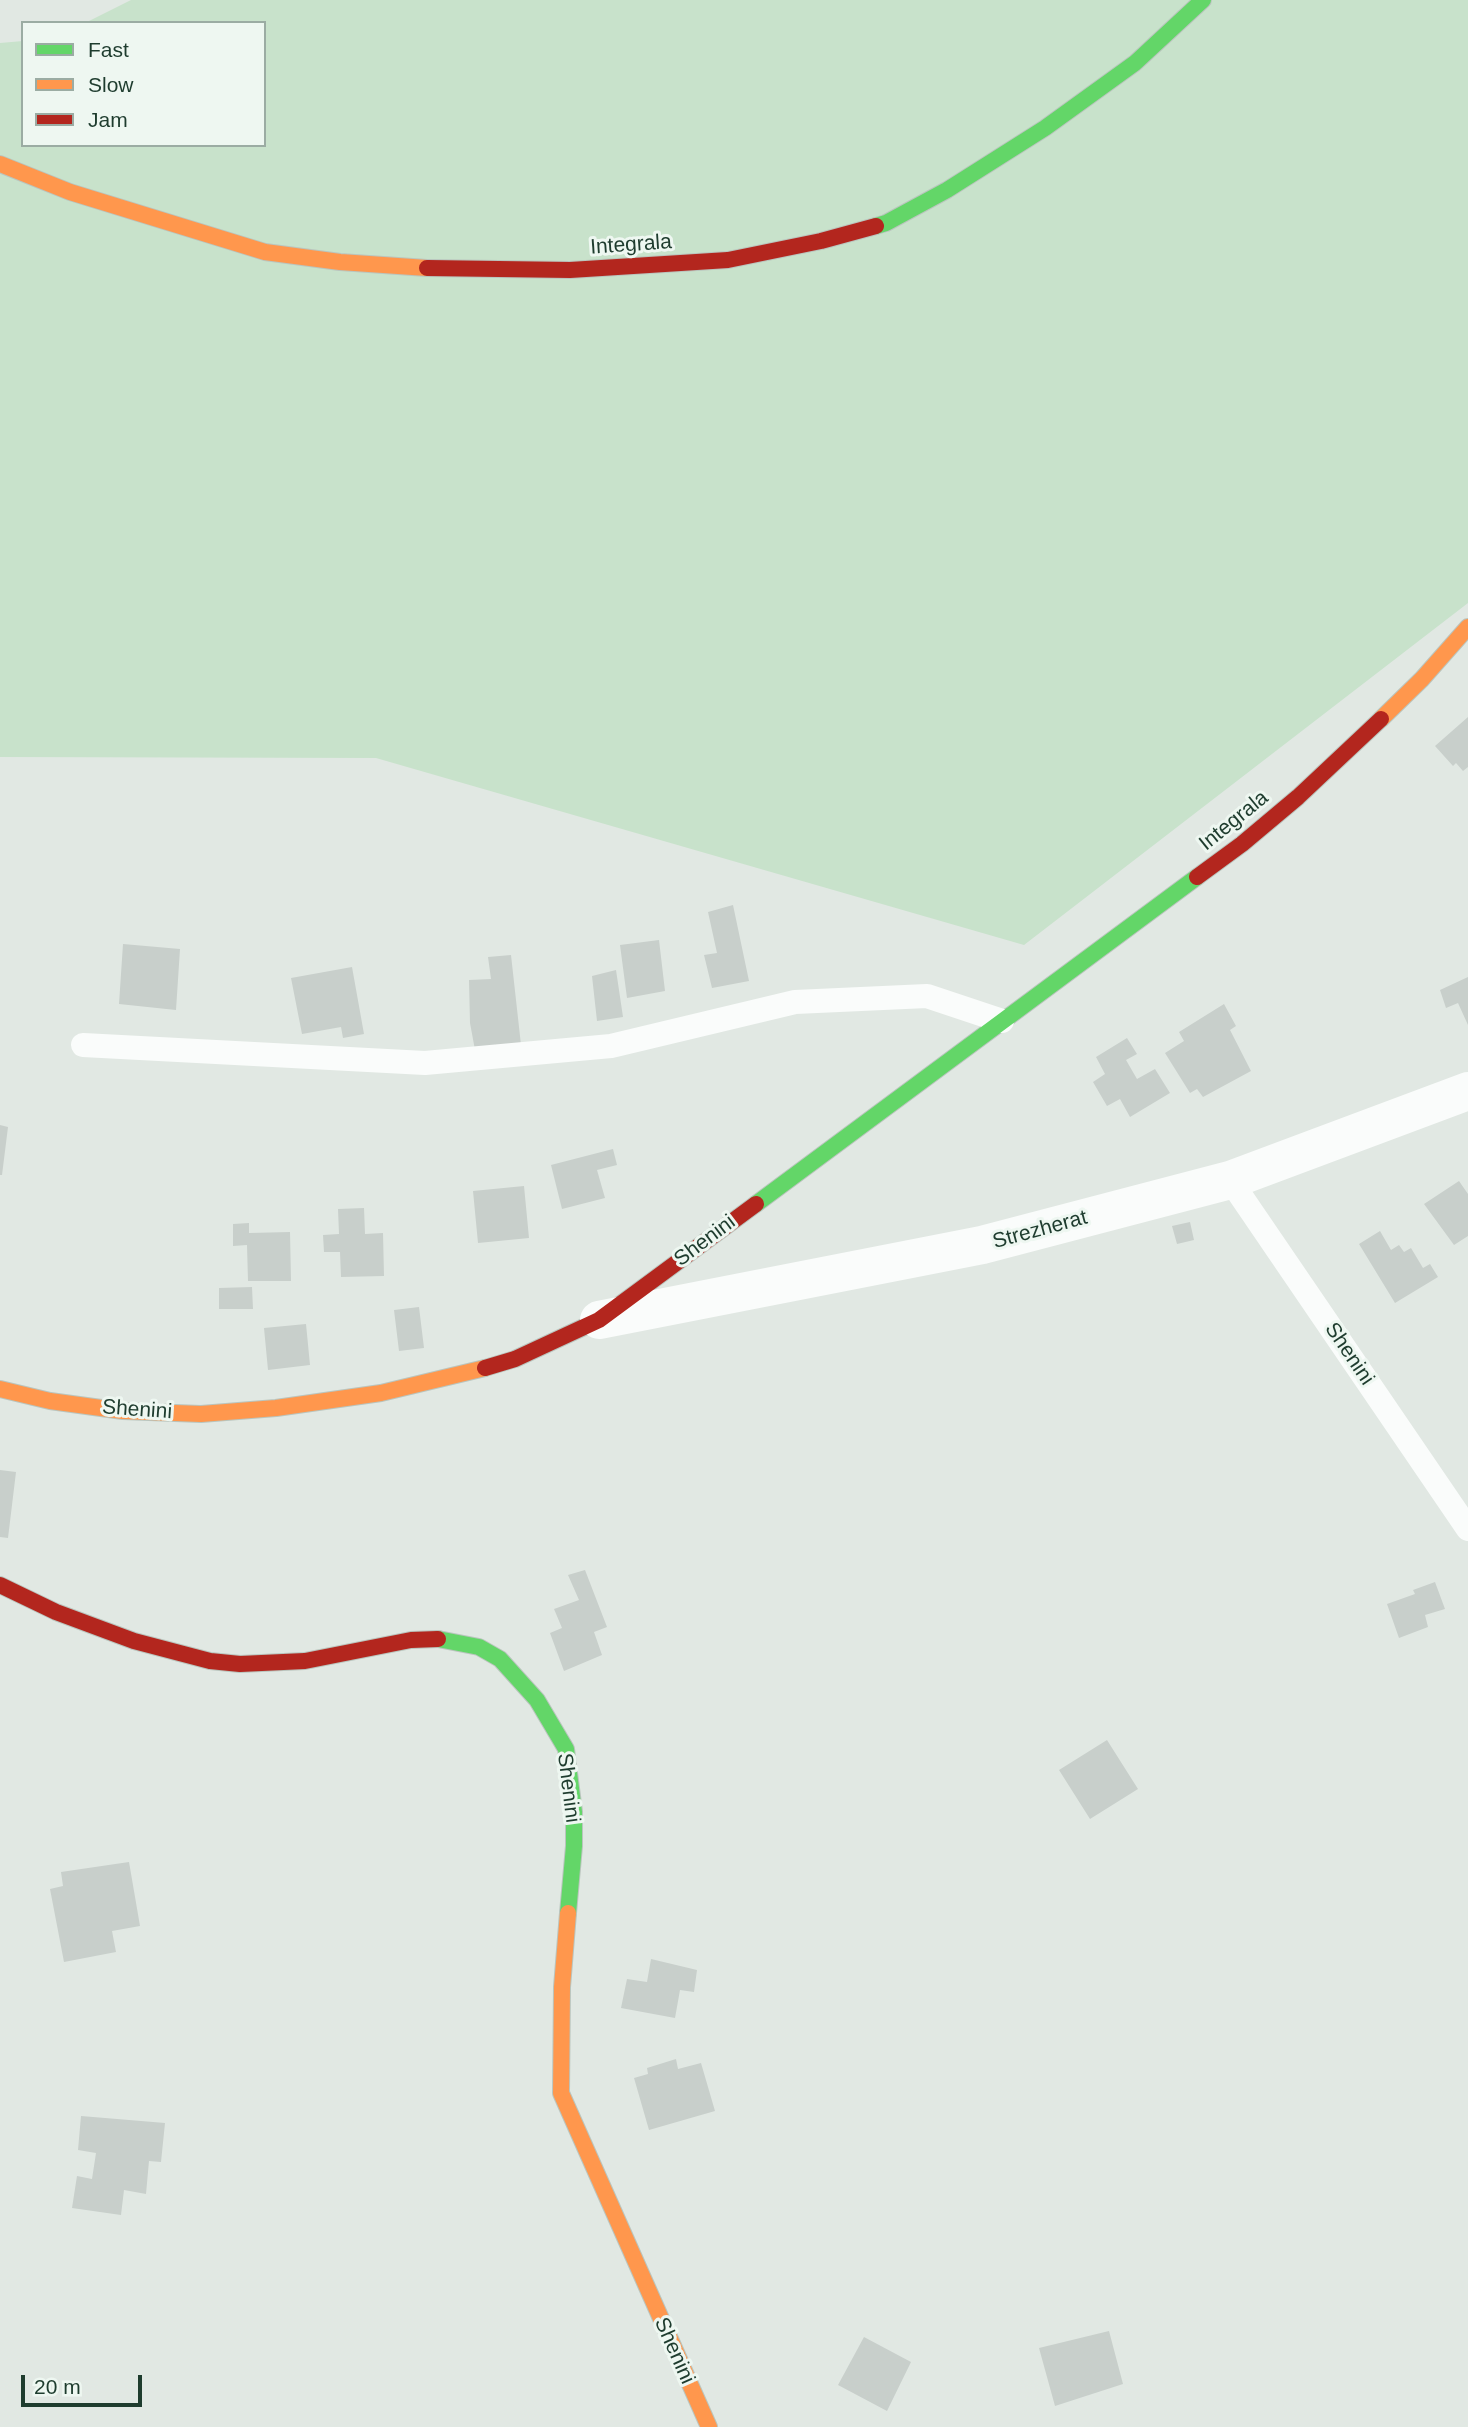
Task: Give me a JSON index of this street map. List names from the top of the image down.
{
  "streets": {
    "street": ["Integrala", "Strezherat", "Shenini"]
  },
  "crossings": [
    ["Integrala", "Shenini"],
    ["Strezherat", "Shenini"]
  ],
  "legend": ["Fast", "Slow", "Jam"],
  "scale_bar": "20 m"
}
